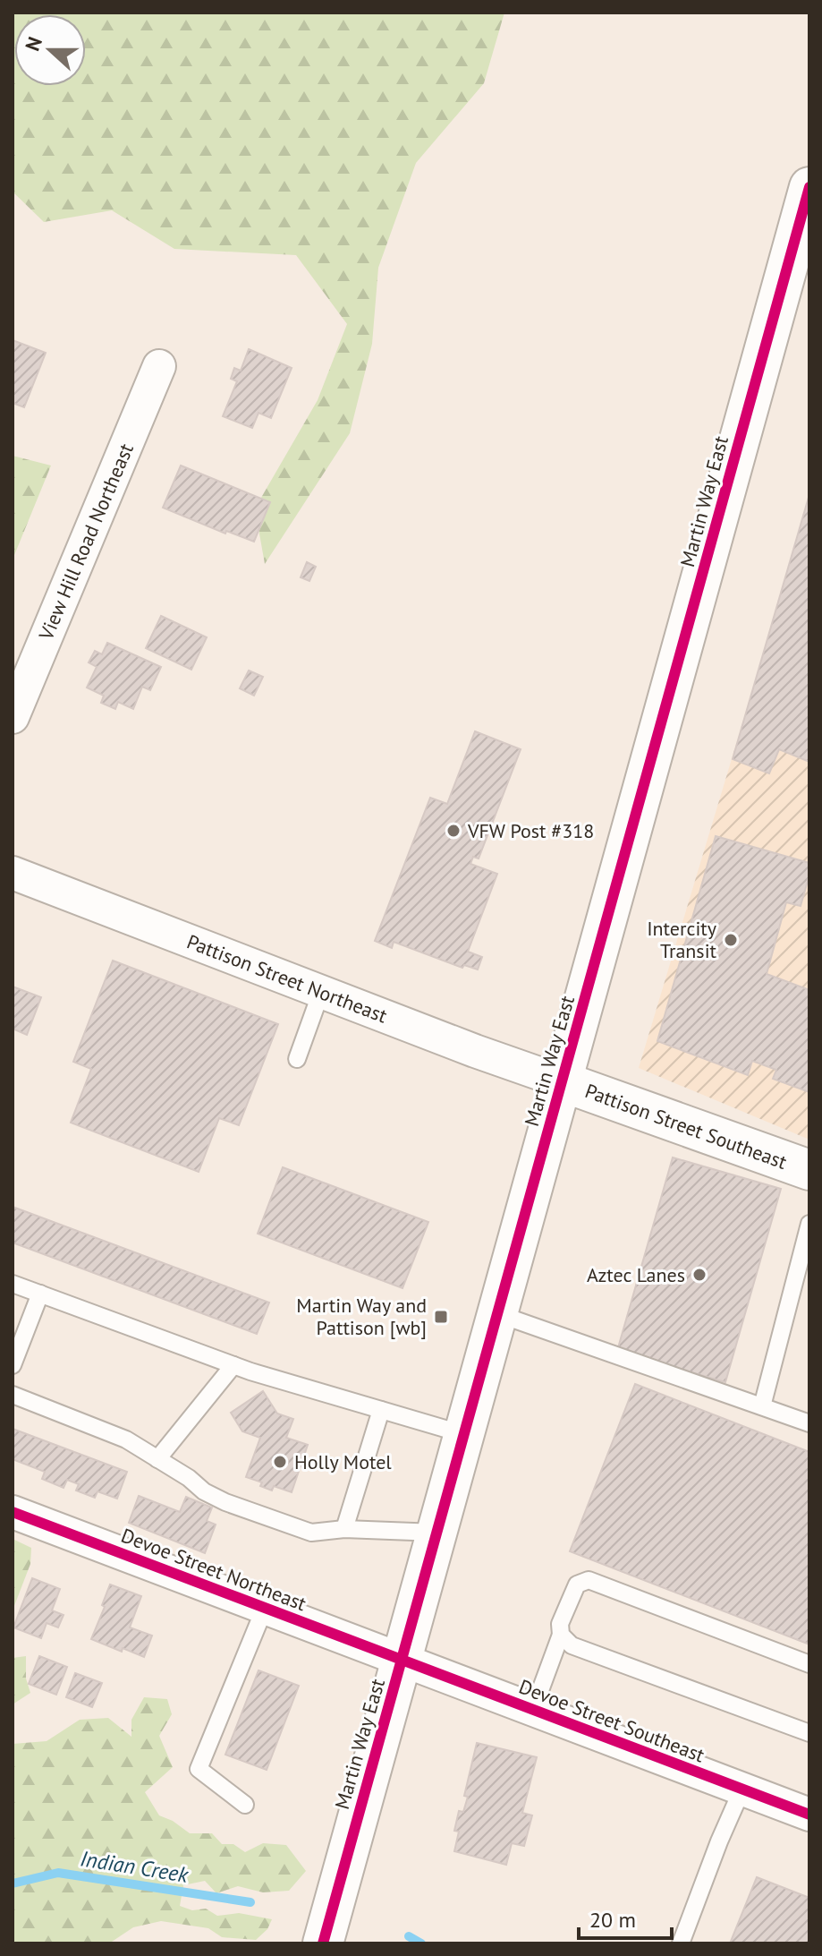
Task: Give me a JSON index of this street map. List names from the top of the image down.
{
  "streets": {
    "main road": ["Martin Way East", "Pattison Street Southeast"],
    "street": [
      "View Hill Road Northeast",
      "Pattison Street Northeast",
      "Devoe Street Northeast",
      "Devoe Street Southeast"
    ]
  },
  "crossings": [
    ["Martin Way East", "Pattison Street Northeast"],
    ["Martin Way East", "Pattison Street Southeast"],
    ["Martin Way East", "Devoe Street Northeast"],
    ["Martin Way East", "Devoe Street Southeast"],
    ["Pattison Street Northeast", "Pattison Street Southeast"],
    ["Devoe Street Northeast", "Devoe Street Southeast"]
  ],
  "water": ["Indian Creek"],
  "places": {
    "other": [
      "VFW Post #318",
      "Intercity Transit",
      "Aztec Lanes",
      "Holly Motel"
    ],
    "transit": ["Martin Way and Pattison [wb]"]
  },
  "scale_bar": "20 m",
  "north": "left"
}
